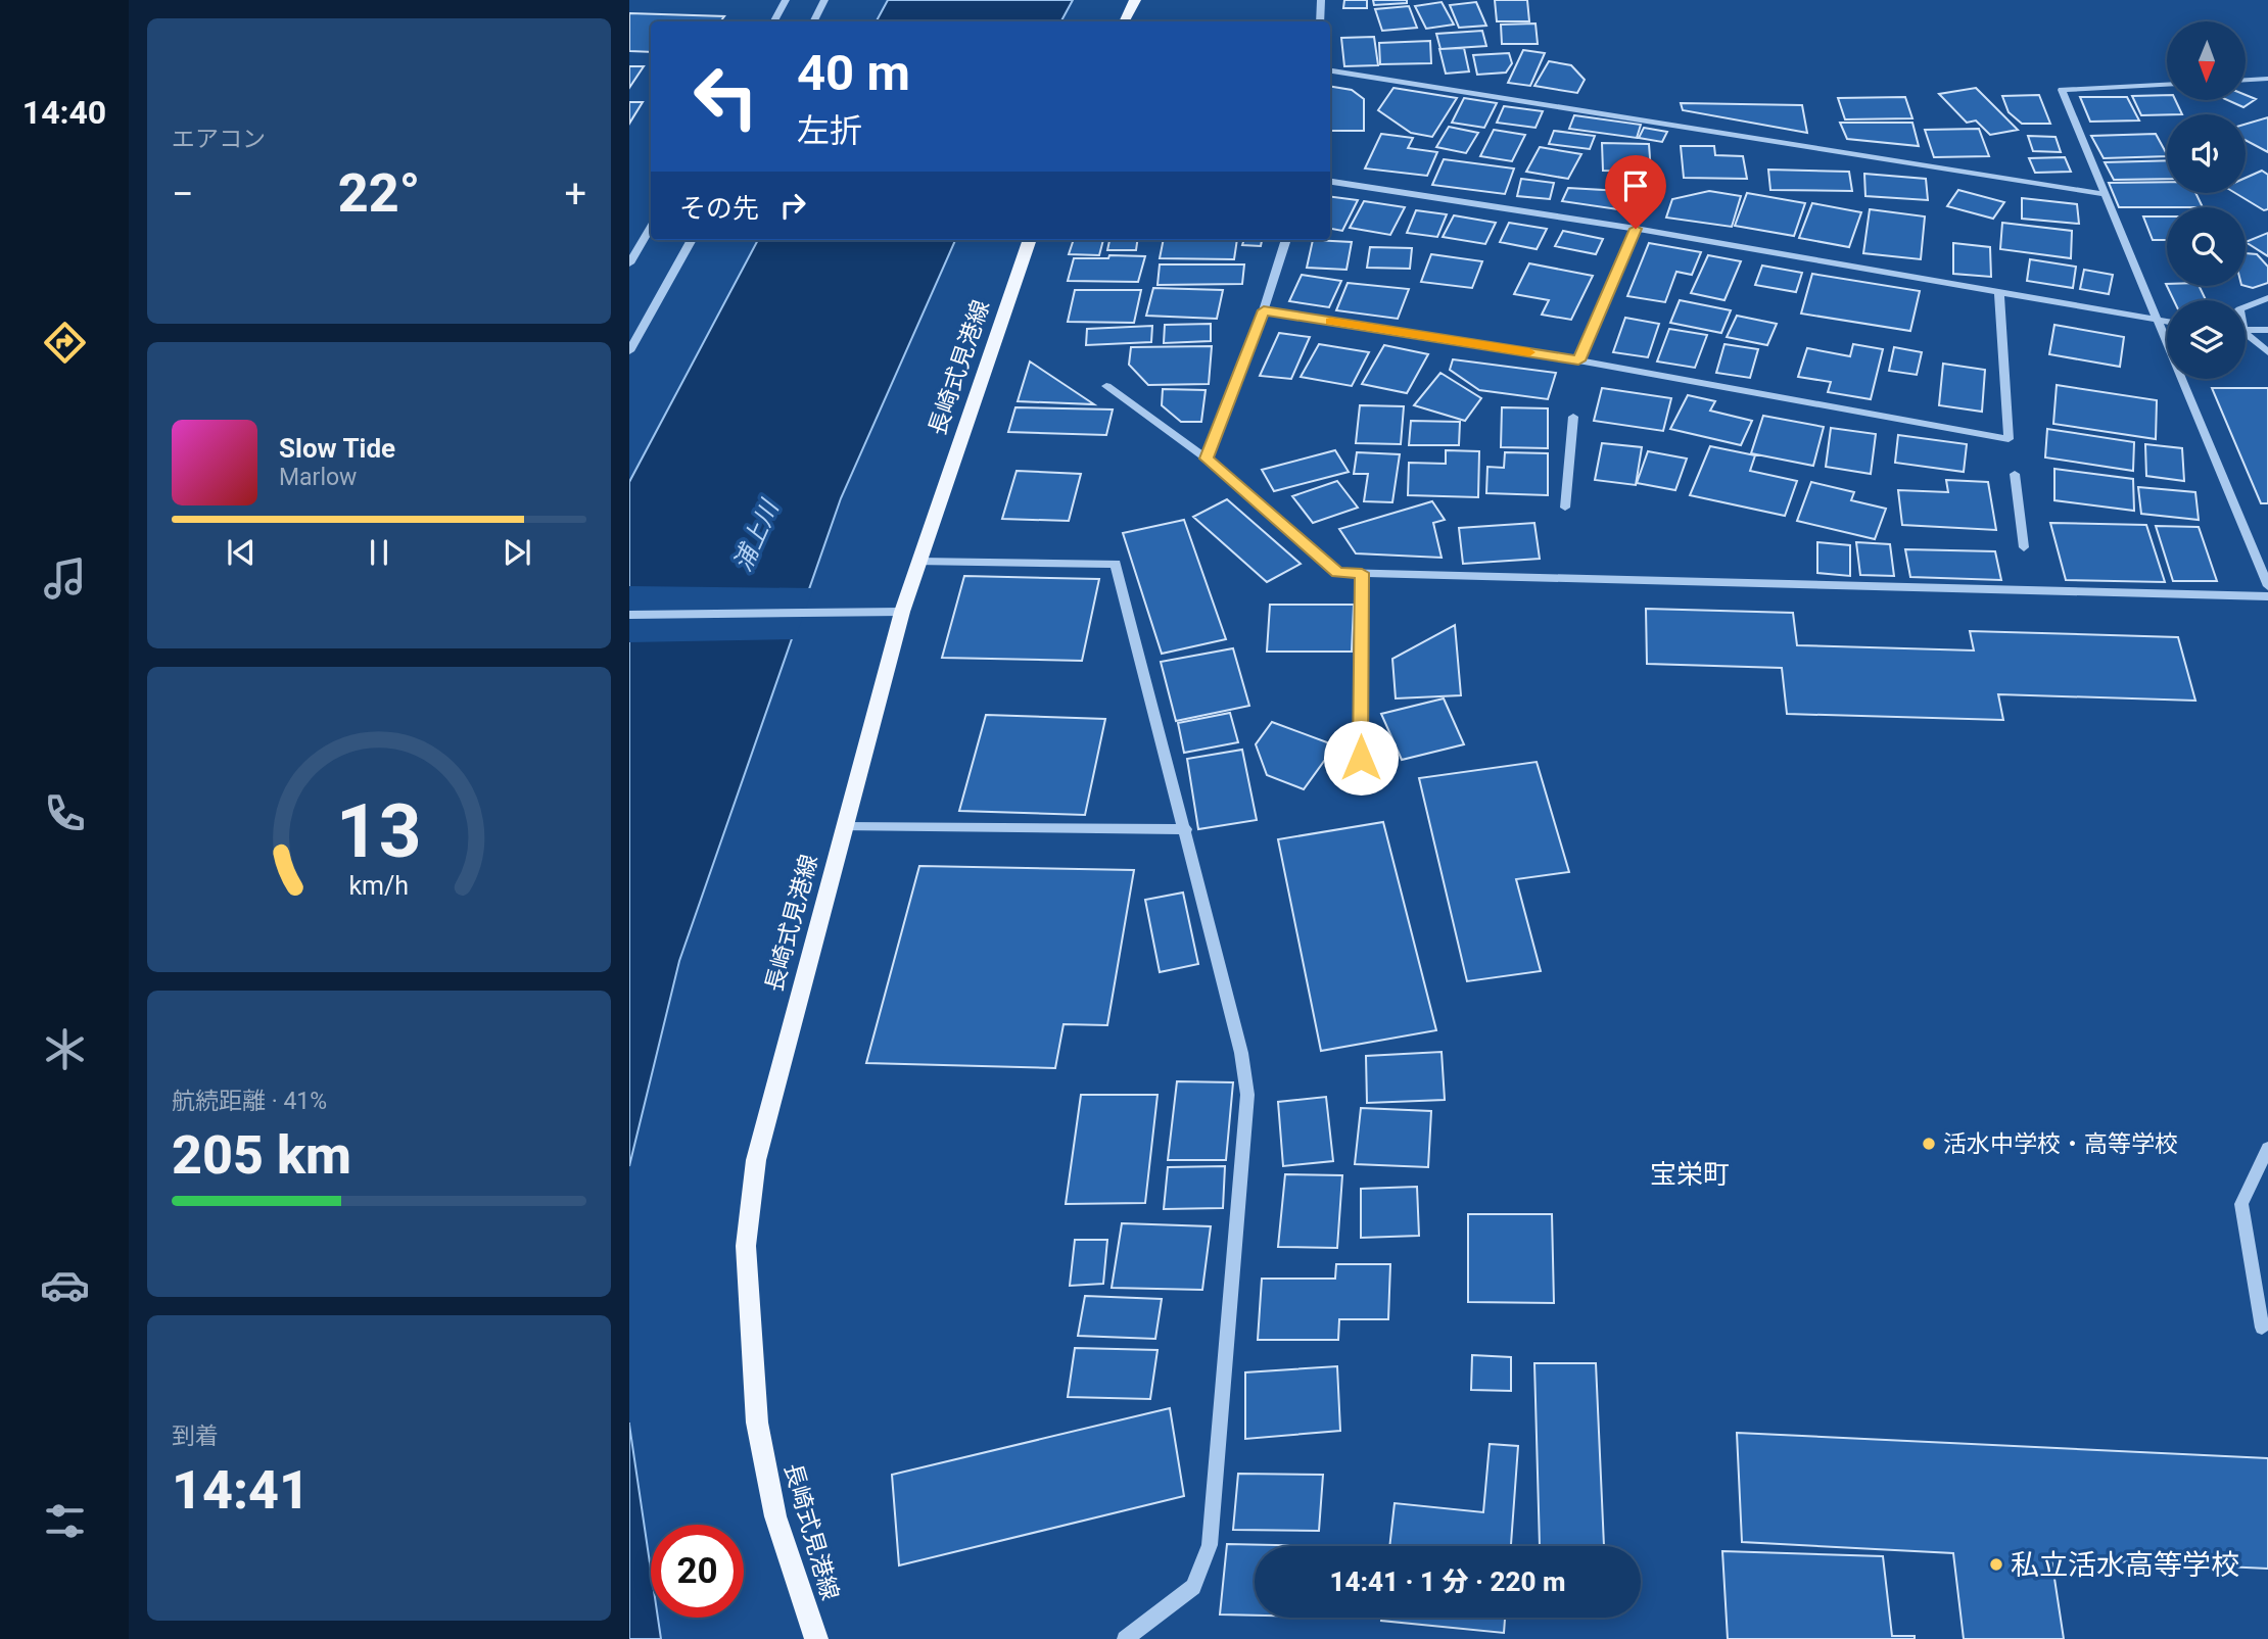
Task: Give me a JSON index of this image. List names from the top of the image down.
{
  "streets": {
    "main road": ["長崎式見港線"]
  },
  "districts": ["宝栄町"],
  "water": ["浦上川"],
  "places": ["活水中学校・高等学校", "私立活水高等学校"],
  "north": "bottom",
  "page": {
    "tabs": "14:40",
    "tile": [
      "エアコン",
      ["航続距離 · 41%", "205 km"],
      ["到着", "14:41"]
    ],
    "turn": ["40 m", "左折"],
    "heat": ["−", "22°", "+"],
    "then": "その先",
    "song": ["Slow Tide", "Marlow"],
    "limit": "20",
    "trip": "14:41 · 1 分 · 220 m",
    "gauge": ["13", "km/h"]
  }
}
